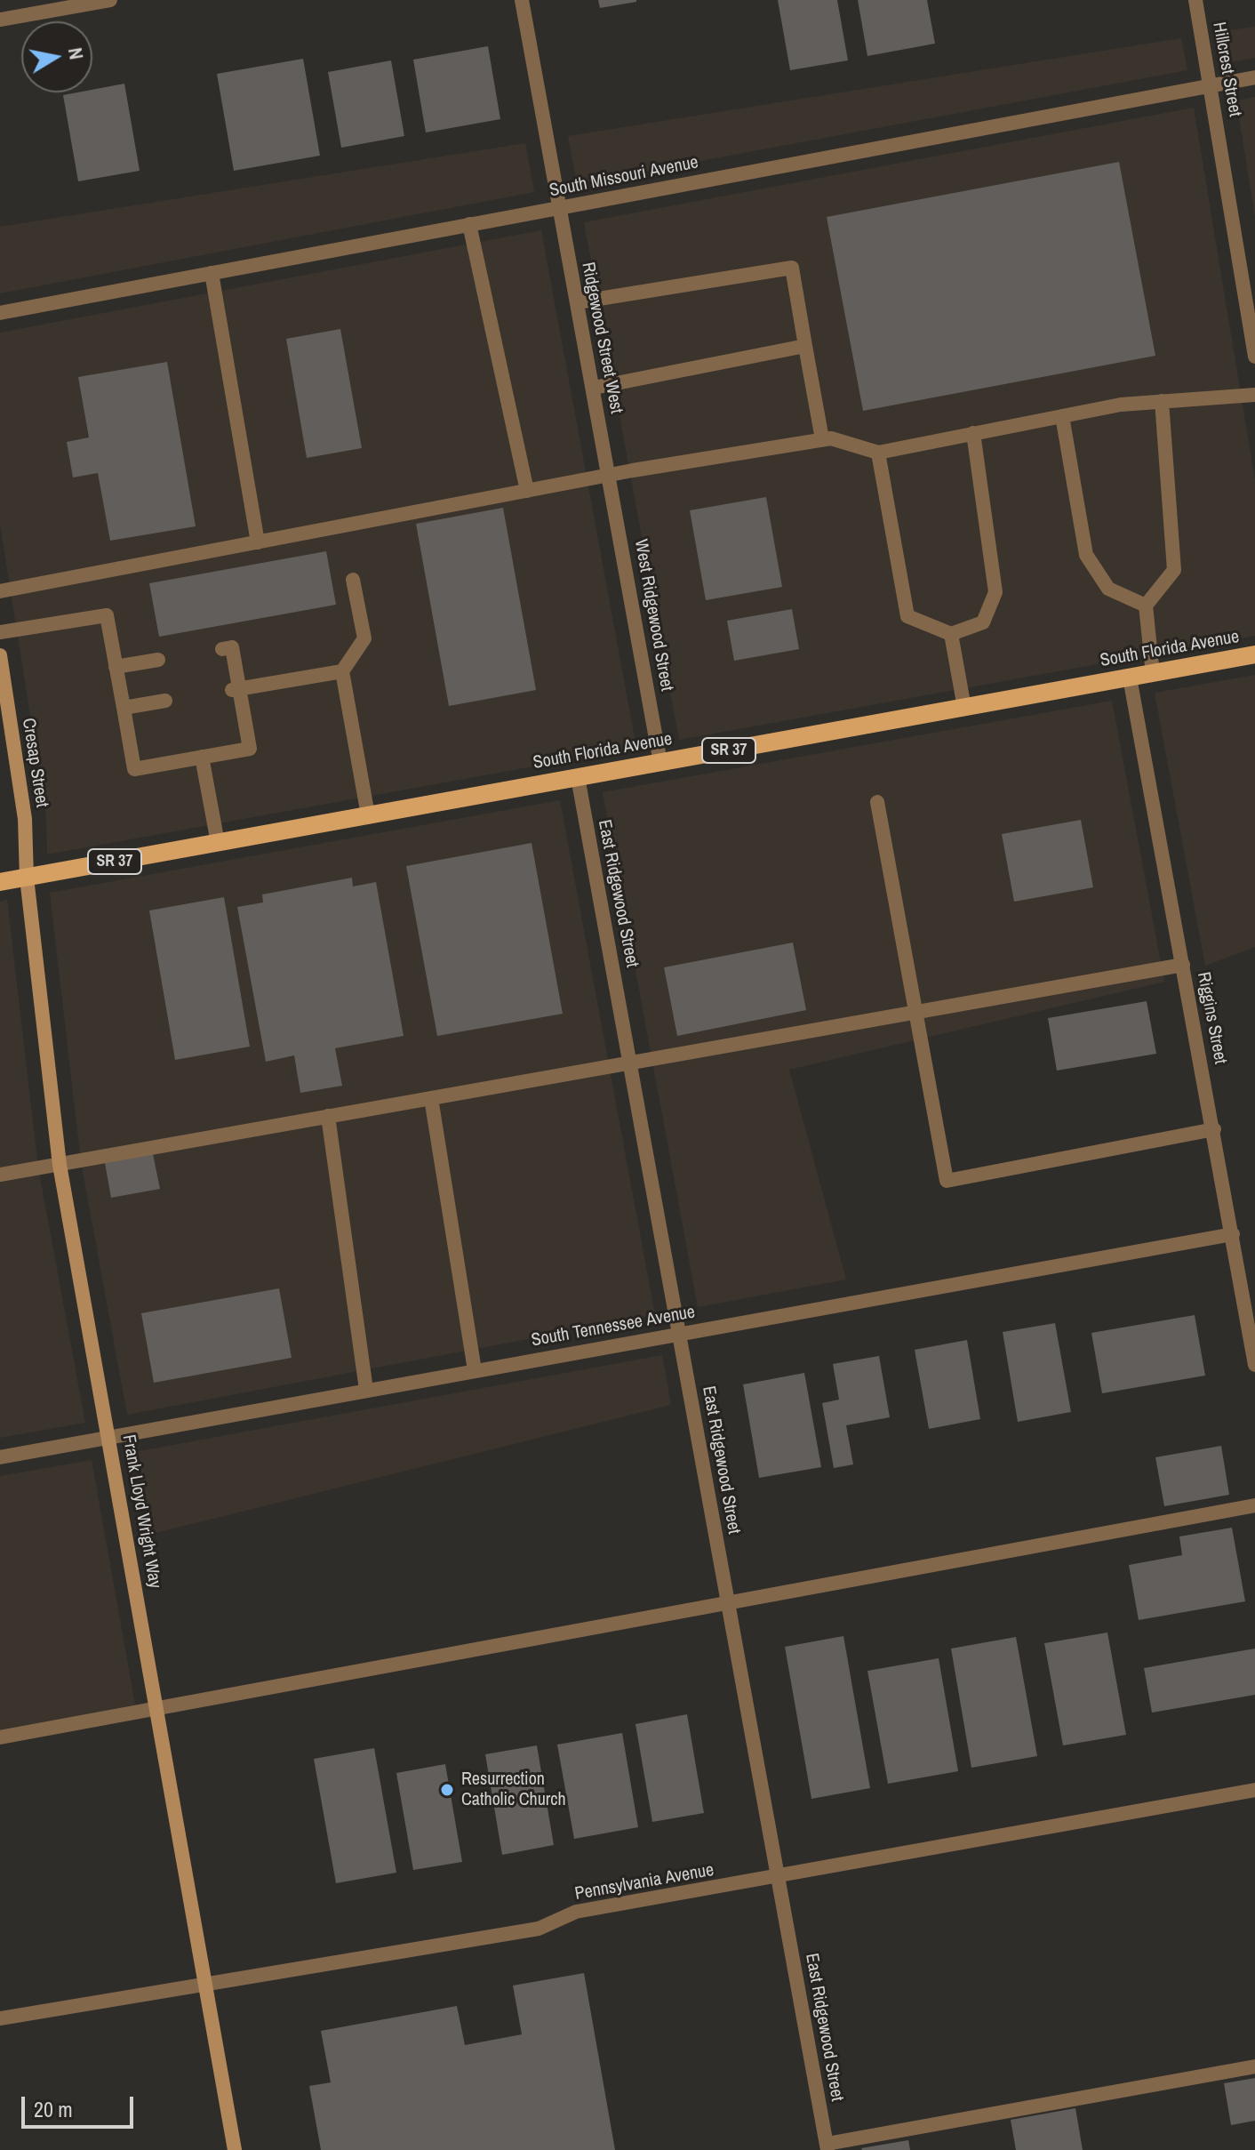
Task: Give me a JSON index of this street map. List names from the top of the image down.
{
  "streets": {
    "main road": ["South Florida Avenue", "SR 37"],
    "street": [
      "Hillcrest Street",
      "South Missouri Avenue",
      "Ridgewood Street West",
      "West Ridgewood Street",
      "Cresap Street",
      "East Ridgewood Street",
      "Riggins Street",
      "South Tennessee Avenue",
      "Frank Lloyd Wright Way",
      "Pennsylvania Avenue"
    ]
  },
  "crossings": [
    ["Hillcrest Street", "South Missouri Avenue"],
    ["South Missouri Avenue", "Ridgewood Street West"],
    ["Ridgewood Street West", "West Ridgewood Street"],
    ["West Ridgewood Street", "South Florida Avenue"],
    ["South Florida Avenue", "Cresap Street"],
    ["South Florida Avenue", "East Ridgewood Street"],
    ["South Florida Avenue", "Riggins Street"],
    ["South Florida Avenue", "Frank Lloyd Wright Way"],
    ["Cresap Street", "Frank Lloyd Wright Way"],
    ["East Ridgewood Street", "South Tennessee Avenue"],
    ["East Ridgewood Street", "Pennsylvania Avenue"],
    ["Riggins Street", "South Tennessee Avenue"],
    ["South Tennessee Avenue", "Frank Lloyd Wright Way"],
    ["Frank Lloyd Wright Way", "Pennsylvania Avenue"]
  ],
  "places": ["Resurrection Catholic Church"],
  "scale_bar": "20 m",
  "north": "right"
}
